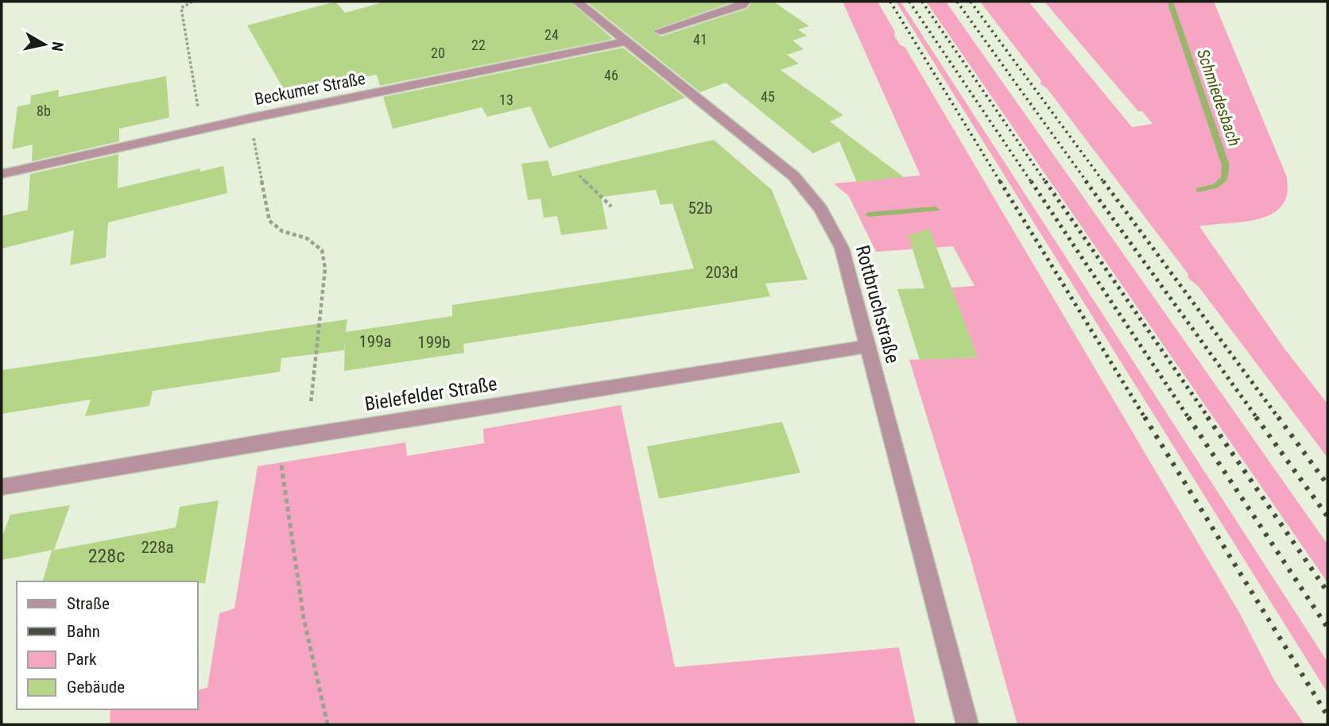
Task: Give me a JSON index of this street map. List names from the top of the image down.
{
  "streets": {
    "street": ["Beckumer Straße", "Rottbruchstraße", "Bielefelder Straße"]
  },
  "crossings": [
    ["Beckumer Straße", "Rottbruchstraße"],
    ["Rottbruchstraße", "Bielefelder Straße"]
  ],
  "water": ["Schmiedesbach"],
  "house_numbers": [
    "24",
    "41",
    "22",
    "20",
    "46",
    "45",
    "13",
    "8b",
    "52b",
    "203d",
    "199a",
    "199b",
    "228a",
    "228c"
  ],
  "legend": [
    "Straße",
    "Bahn",
    "Park",
    "Gebäude"
  ],
  "north": "right"
}
